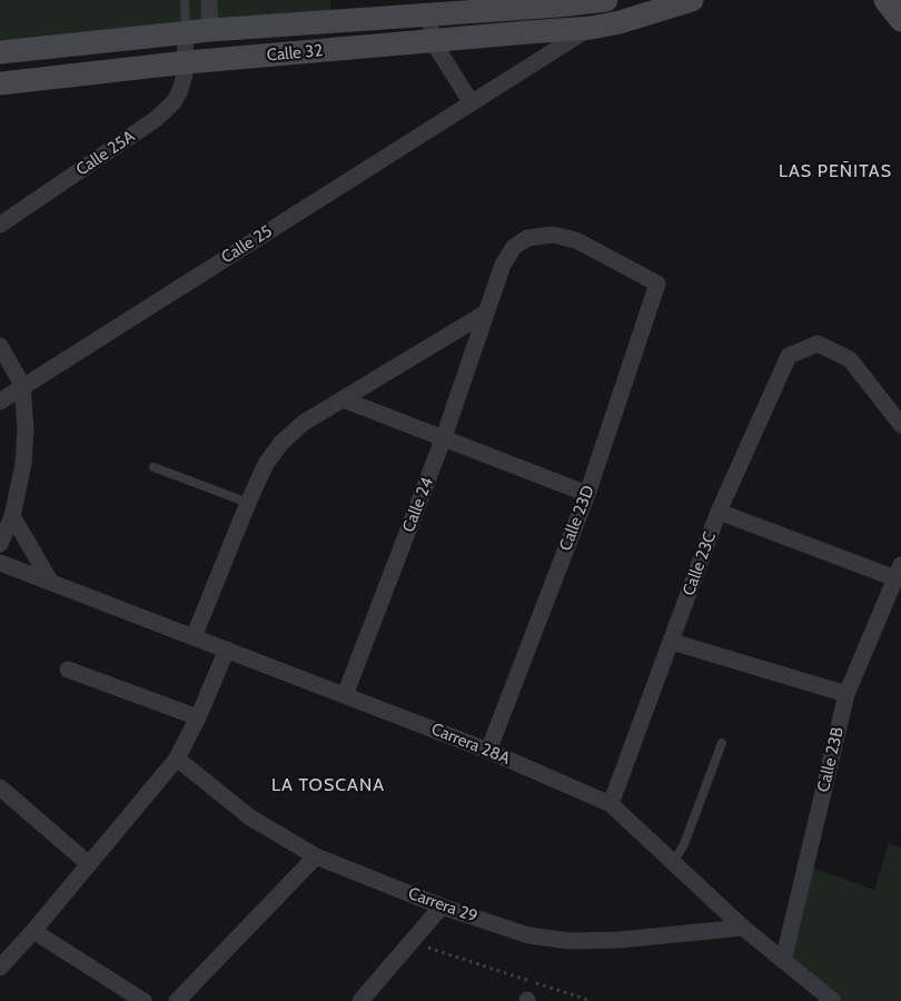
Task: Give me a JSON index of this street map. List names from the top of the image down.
{
  "streets": {
    "main road": ["Calle 32"],
    "street": [
      "Calle 25A",
      "Calle 25",
      "Calle 24",
      "Calle 23D",
      "Calle 23C",
      "Carrera 28A",
      "Calle 23B",
      "Carrera 29"
    ]
  },
  "crossings": [
    ["Calle 32", "Calle 25A"],
    ["Calle 32", "Calle 25"],
    ["Calle 24", "Calle 23D"],
    ["Calle 24", "Carrera 28A"],
    ["Calle 23D", "Carrera 28A"],
    ["Calle 23C", "Carrera 28A"],
    ["Carrera 28A", "Calle 23B"],
    ["Carrera 28A", "Carrera 29"]
  ],
  "districts": ["LAS PEÑITAS", "LA TOSCANA"]
}
